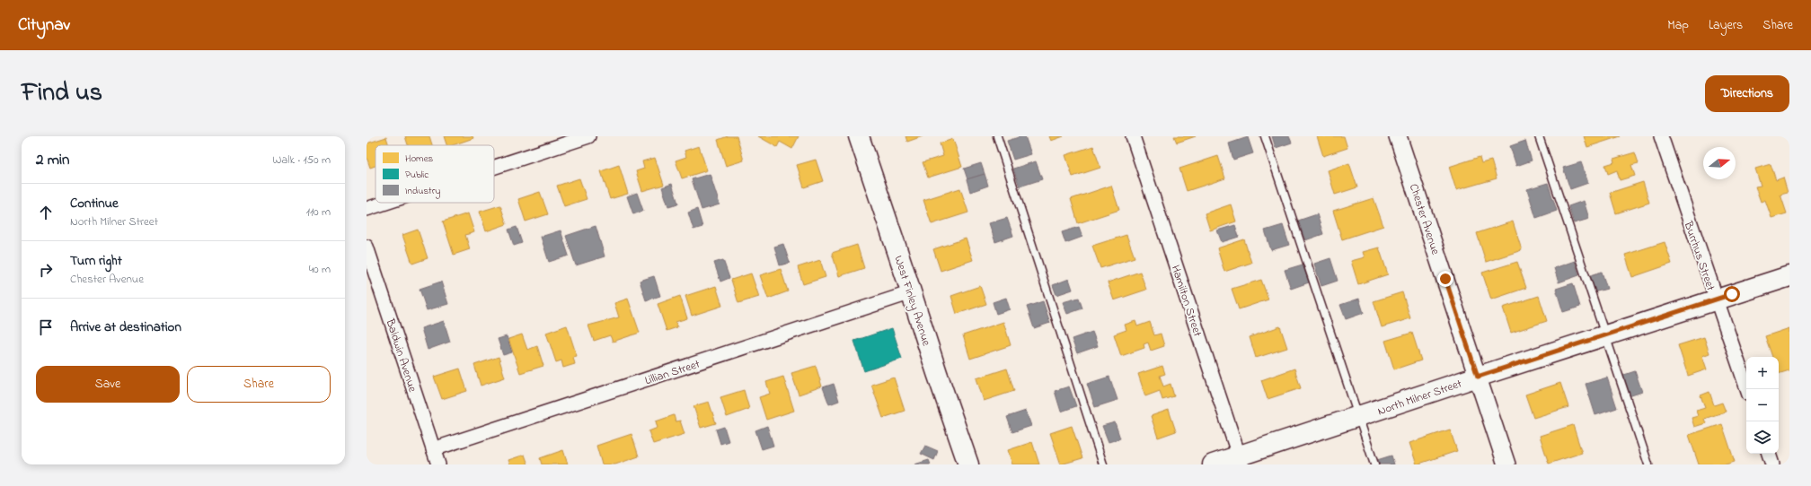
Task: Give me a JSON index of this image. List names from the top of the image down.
{
  "streets": {
    "main road": ["West Finley Avenue", "North Milner Street"],
    "street": [
      "Chester Avenue",
      "Burrhus Street",
      "Hamilton Street",
      "Baldwin Avenue",
      "Lillian Street"
    ]
  },
  "crossings": [
    ["Chester Avenue", "North Milner Street"],
    ["Burrhus Street", "North Milner Street"],
    ["West Finley Avenue", "Lillian Street"],
    ["Hamilton Street", "North Milner Street"],
    ["Baldwin Avenue", "Lillian Street"]
  ],
  "legend": ["Homes", "Public", "Industry"],
  "north": "right",
  "page": {
    "header": "Citynav",
    "nav": ["Map", "Layers", "Share"],
    "title": "Find us",
    "buttons": [
      "Directions",
      ["Save", "Share"]
    ],
    "heading": ["2 min", "Walk · 150 m"],
    "list": [
      ["Continue", "North Milner Street", "110 m"],
      ["Turn right", "Chester Avenue", "40 m"],
      "Arrive at destination"
    ],
    "map_buttons": ["+", "−"]
  }
}
